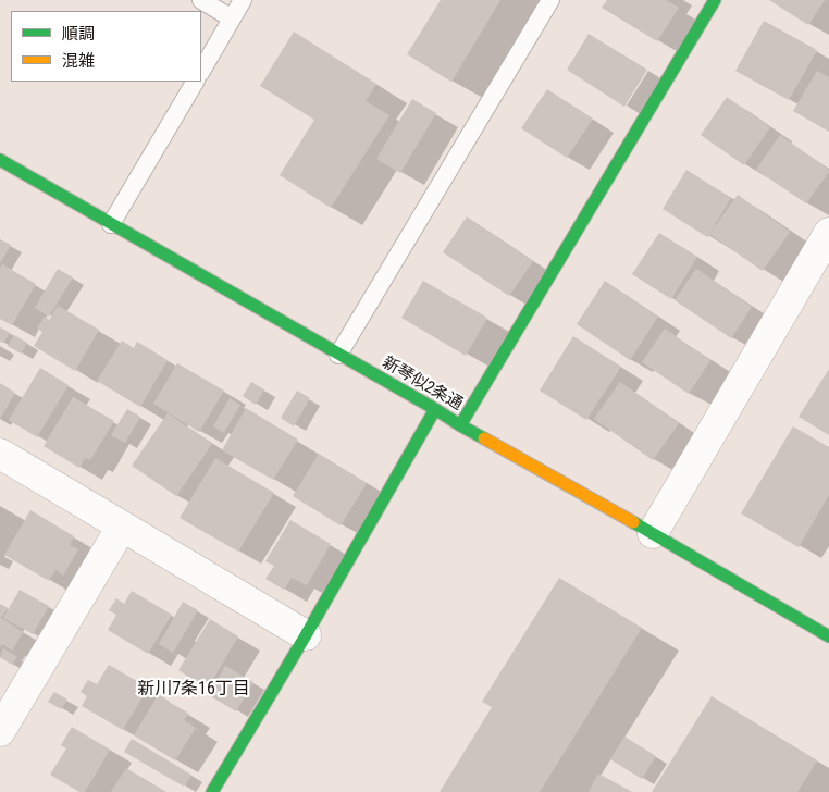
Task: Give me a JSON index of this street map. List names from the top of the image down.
{
  "streets": {
    "street": ["新琴似2条通"]
  },
  "districts": ["新川7条16丁目"],
  "legend": ["順調", "混雑"]
}
